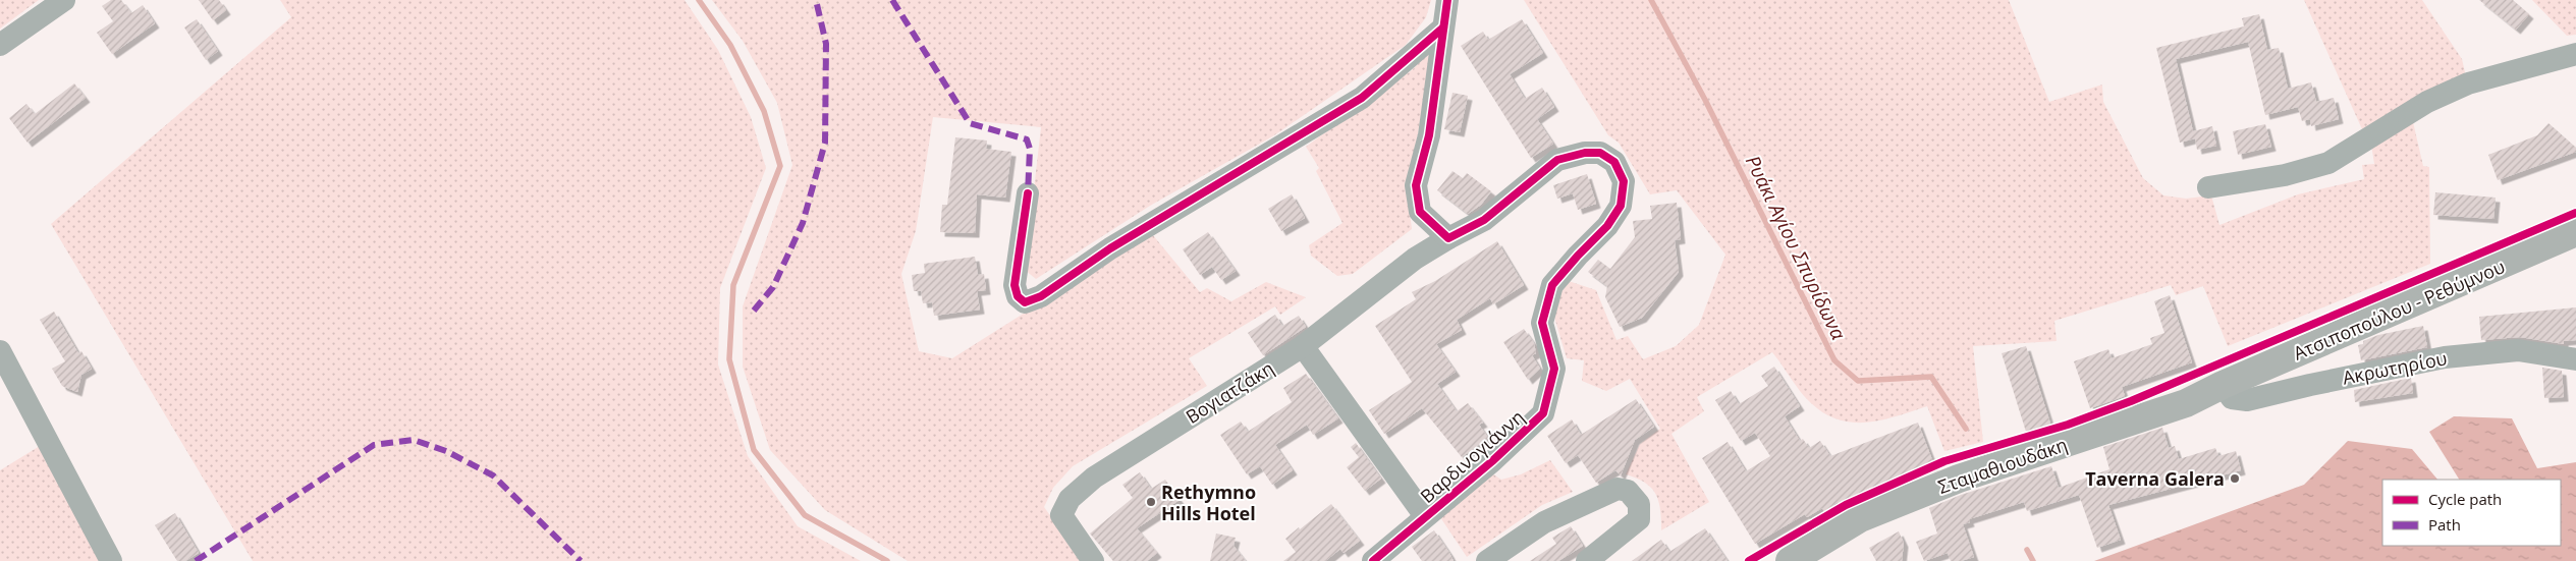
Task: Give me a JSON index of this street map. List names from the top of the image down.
{
  "streets": {
    "main road": ["Ατσιποπούλου - Ρεθύμνου", "Σταμαθιουδάκη"],
    "street": ["Ακρωτηρίου", "Βογιατζάκη", "Βαρδινογιάννη"]
  },
  "crossings": [
    ["Ατσιποπούλου - Ρεθύμνου", "Ακρωτηρίου"],
    ["Ατσιποπούλου - Ρεθύμνου", "Σταμαθιουδάκη"],
    ["Ακρωτηρίου", "Σταμαθιουδάκη"],
    ["Βογιατζάκη", "Βαρδινογιάννη"]
  ],
  "water": ["Ρυάκι Αγίου Σπυρίδωνα"],
  "places": ["Taverna Galera", "Rethymno Hills Hotel"],
  "legend": ["Cycle path", "Path"]
}
